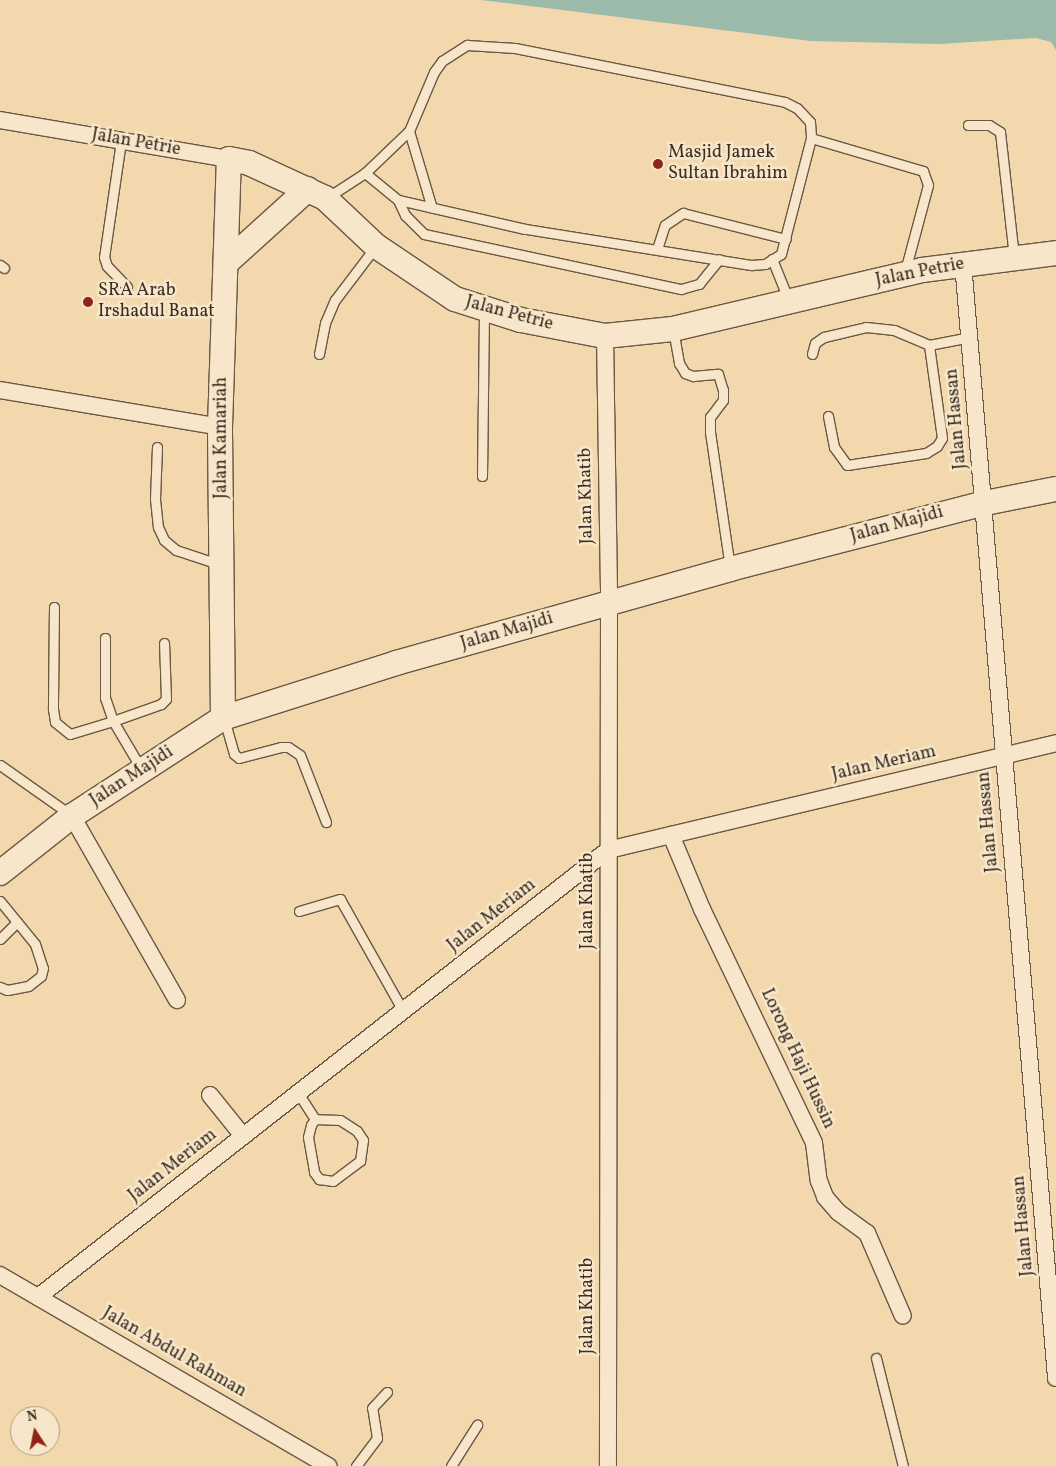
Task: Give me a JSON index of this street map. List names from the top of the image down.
{
  "streets": {
    "street": [
      "Jalan Petrie",
      "Jalan Hassan",
      "Jalan Kamariah",
      "Jalan Khatib",
      "Jalan Majidi",
      "Jalan Meriam",
      "Lorong Haji Hussin",
      "Jalan Abdul Rahman"
    ]
  },
  "crossings": [
    ["Jalan Petrie", "Jalan Hassan"],
    ["Jalan Petrie", "Jalan Kamariah"],
    ["Jalan Petrie", "Jalan Khatib"],
    ["Jalan Hassan", "Jalan Majidi"],
    ["Jalan Hassan", "Jalan Meriam"],
    ["Jalan Kamariah", "Jalan Majidi"],
    ["Jalan Khatib", "Jalan Majidi"],
    ["Jalan Khatib", "Jalan Meriam"],
    ["Jalan Meriam", "Lorong Haji Hussin"],
    ["Jalan Meriam", "Jalan Abdul Rahman"]
  ],
  "places": ["Masjid Jamek Sultan Ibrahim", "SRA Arab Irshadul Banat"],
  "north": "top"
}
